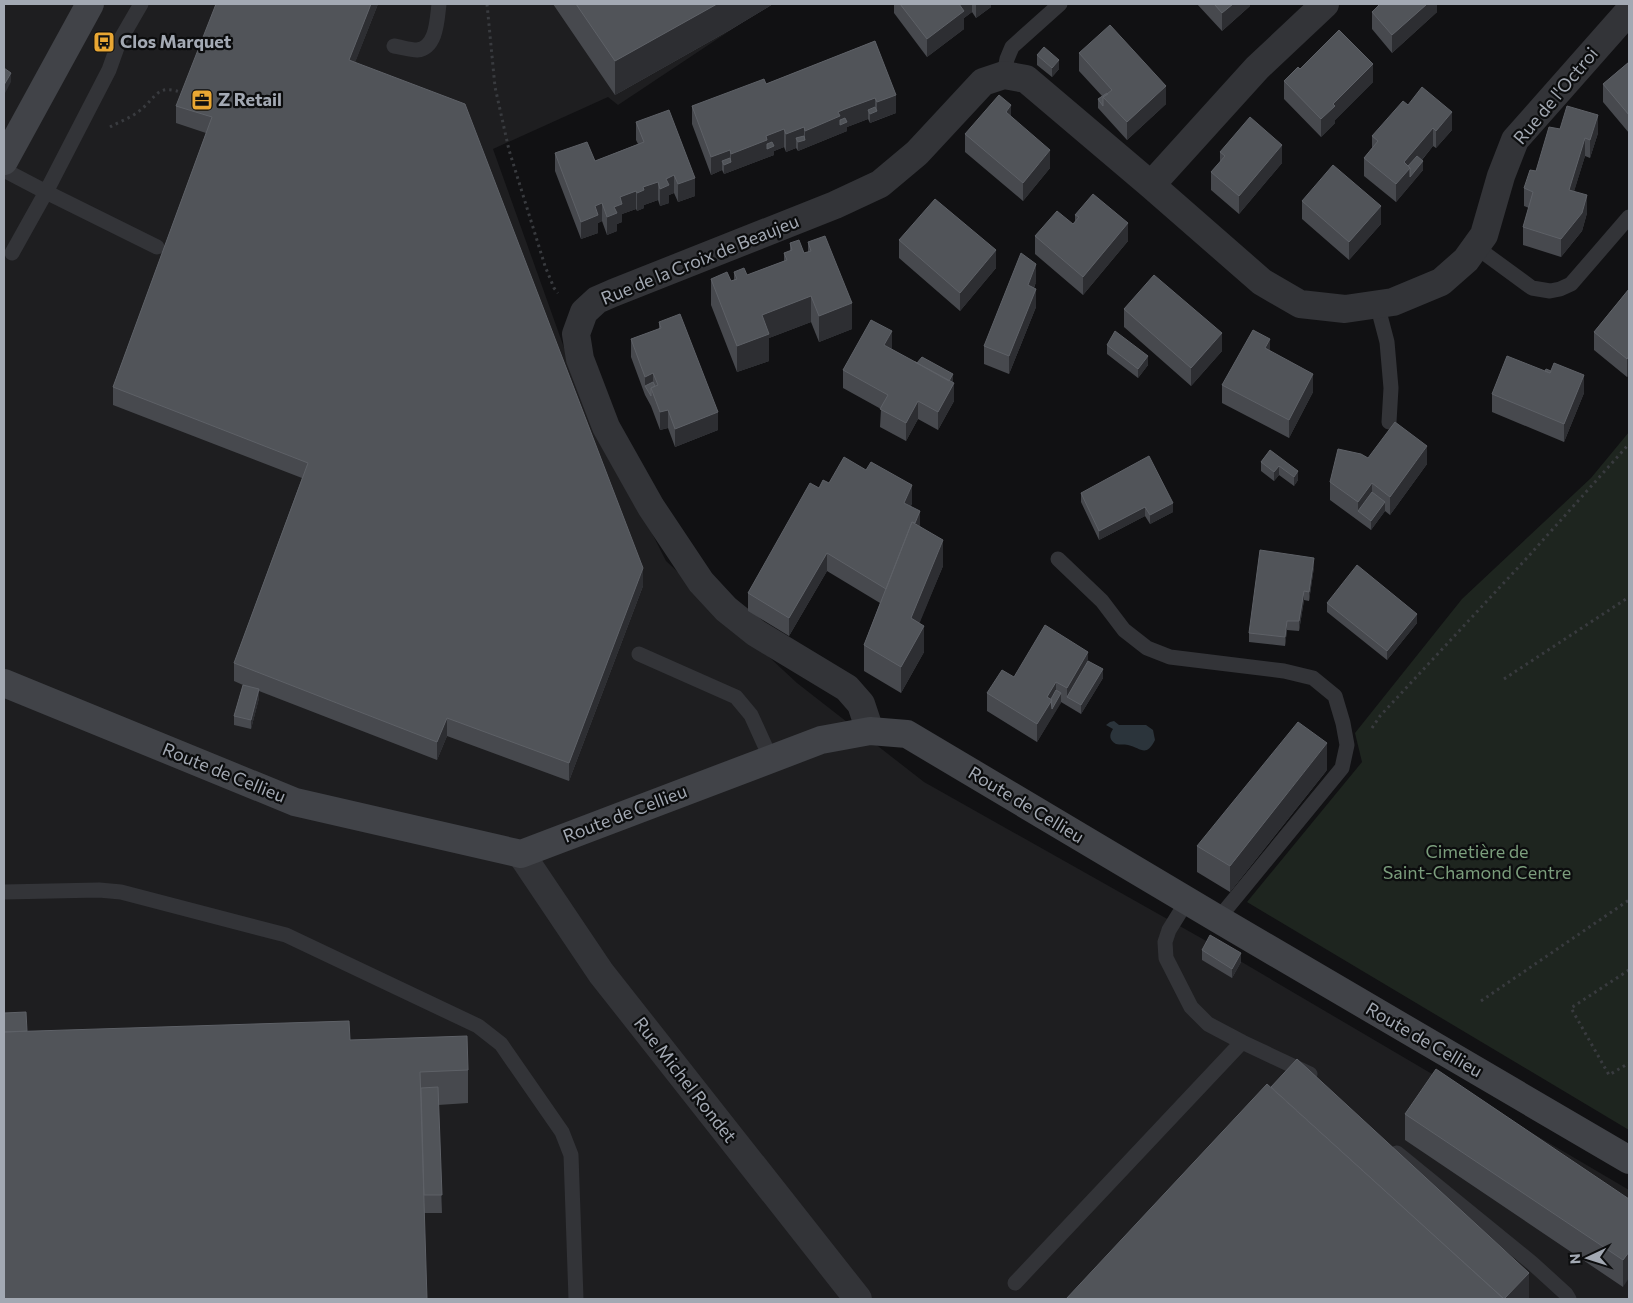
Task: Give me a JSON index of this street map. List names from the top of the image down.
{
  "streets": {
    "street": [
      "Rue de l'Octroi",
      "Rue de la Croix de Beaujeu",
      "Route de Cellieu",
      "Rue Michel Rondet"
    ]
  },
  "crossings": [
    ["Rue de la Croix de Beaujeu", "Route de Cellieu"],
    ["Route de Cellieu", "Rue Michel Rondet"]
  ],
  "parks": ["Cimetière de Saint-Chamond Centre"],
  "places": {
    "bus stop": ["Clos Marquet"],
    "office": ["Z Retail"]
  },
  "north": "left"
}
